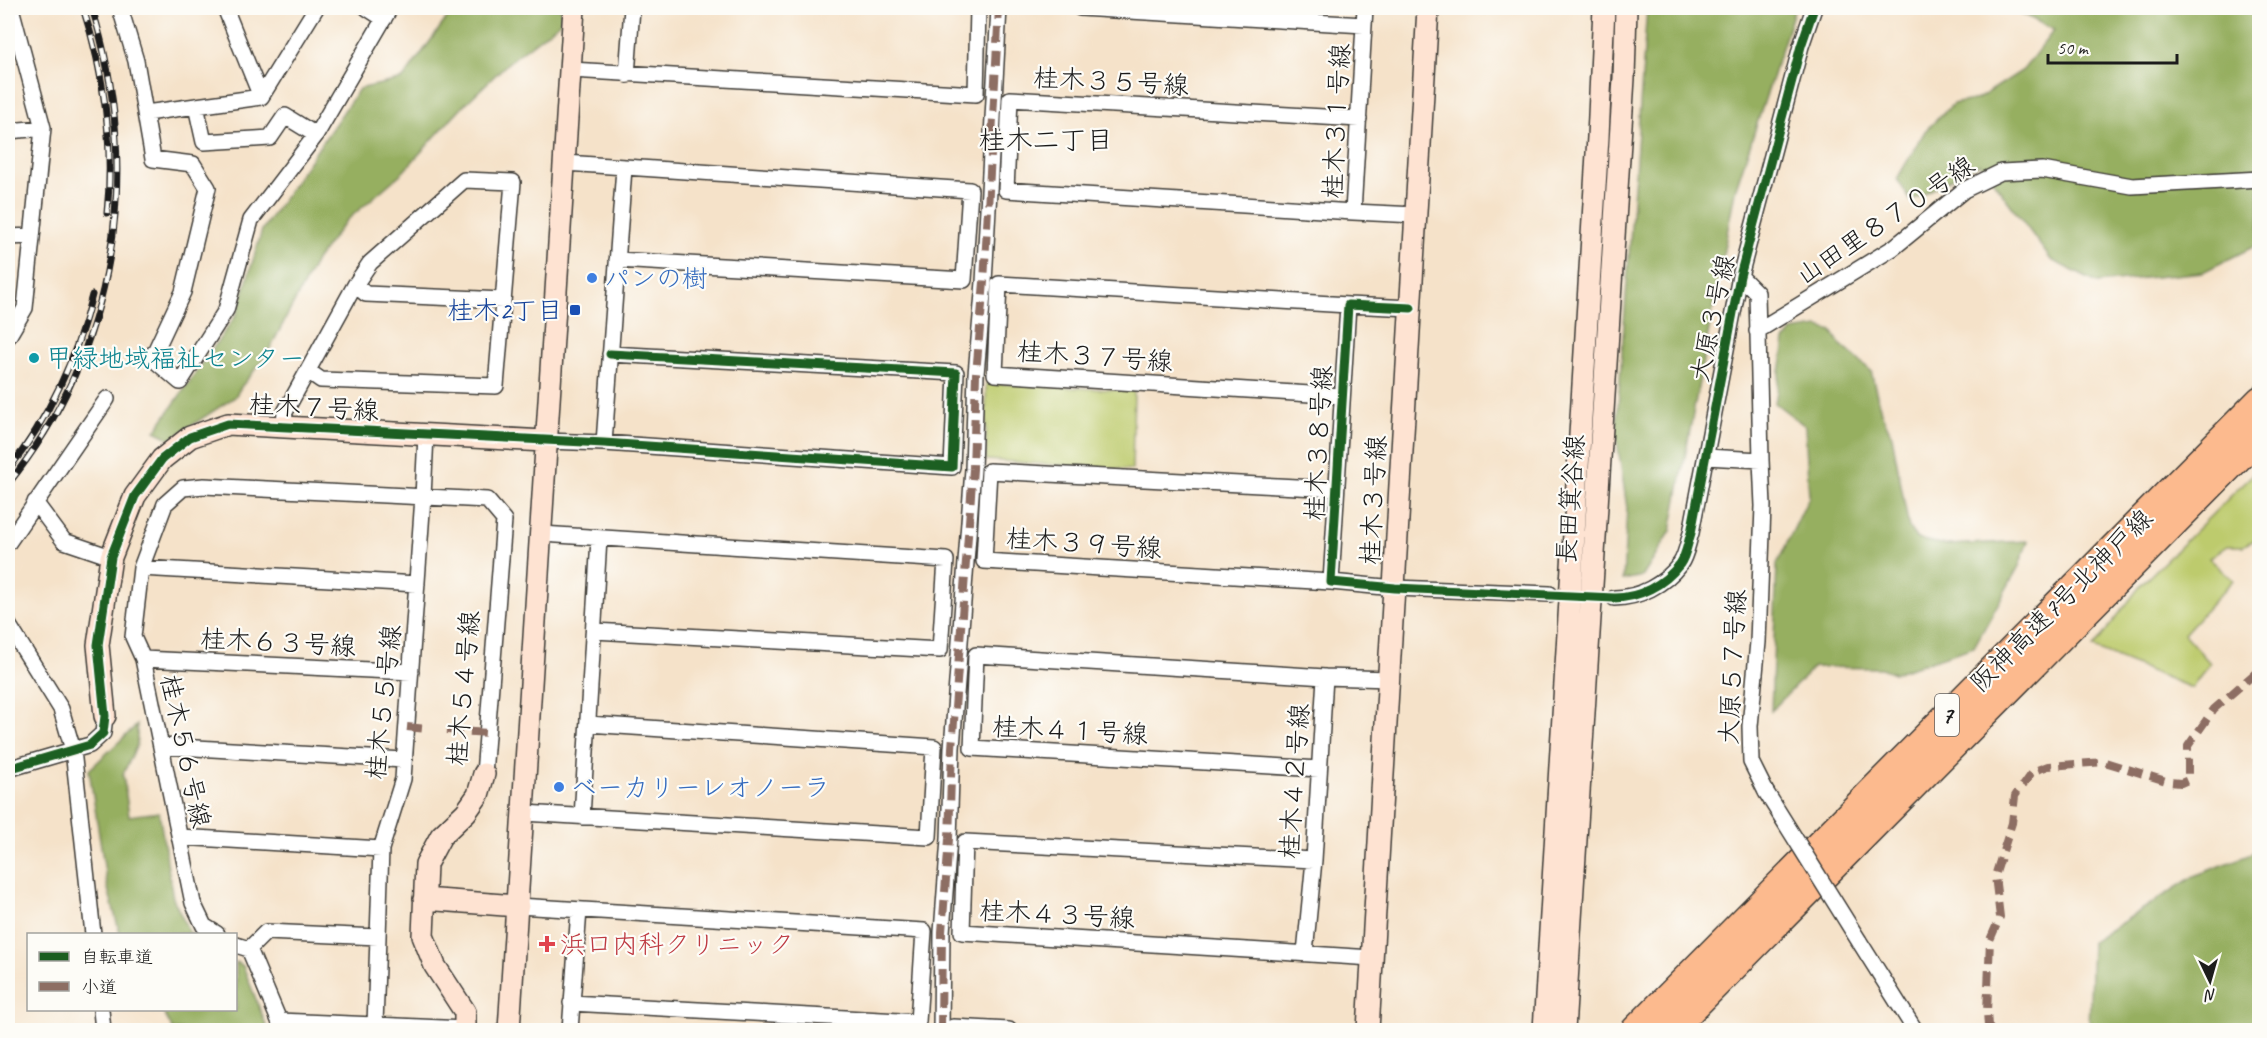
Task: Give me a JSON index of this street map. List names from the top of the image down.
{
  "streets": {
    "highway": ["阪神高速7号北神戸線", "7"],
    "street": [
      "桂木３５号線",
      "桂木３１号線",
      "山田里８７０号線",
      "大原３号線",
      "桂木３７号線",
      "桂木７号線",
      "桂木３８号線",
      "長田箕谷線",
      "桂木３号線",
      "桂木３９号線",
      "桂木６３号線",
      "大原５７号線",
      "桂木５４号線",
      "桂木５５号線",
      "桂木４１号線",
      "桂木５６号線",
      "桂木４２号線",
      "桂木４３号線"
    ]
  },
  "crossings": [
    ["桂木３５号線", "桂木３１号線"],
    ["桂木３１号線", "桂木３号線"],
    ["山田里８７０号線", "大原５７号線"],
    ["大原３号線", "大原５７号線"],
    ["桂木３７号線", "桂木３８号線"],
    ["桂木７号線", "桂木５５号線"],
    ["桂木３８号線", "桂木３９号線"],
    ["桂木３号線", "桂木４２号線"],
    ["桂木３号線", "桂木４３号線"],
    ["桂木６３号線", "桂木５５号線"],
    ["桂木６３号線", "桂木５６号線"],
    ["桂木５４号線", "桂木５５号線"],
    ["桂木５４号線", "桂木５６号線"],
    ["桂木５５号線", "桂木５６号線"],
    ["桂木４１号線", "桂木４２号線"],
    ["桂木４２号線", "桂木４３号線"]
  ],
  "districts": ["桂木二丁目"],
  "places": {
    "other": ["パンの樹", "甲緑地域福祉センター", "ベーカリーレオノーラ"],
    "transit": ["桂木2丁目"],
    "health": ["浜口内科クリニック"]
  },
  "legend": ["自転車道", "小道"],
  "scale_bar": "50 m",
  "north": "bottom"
}
